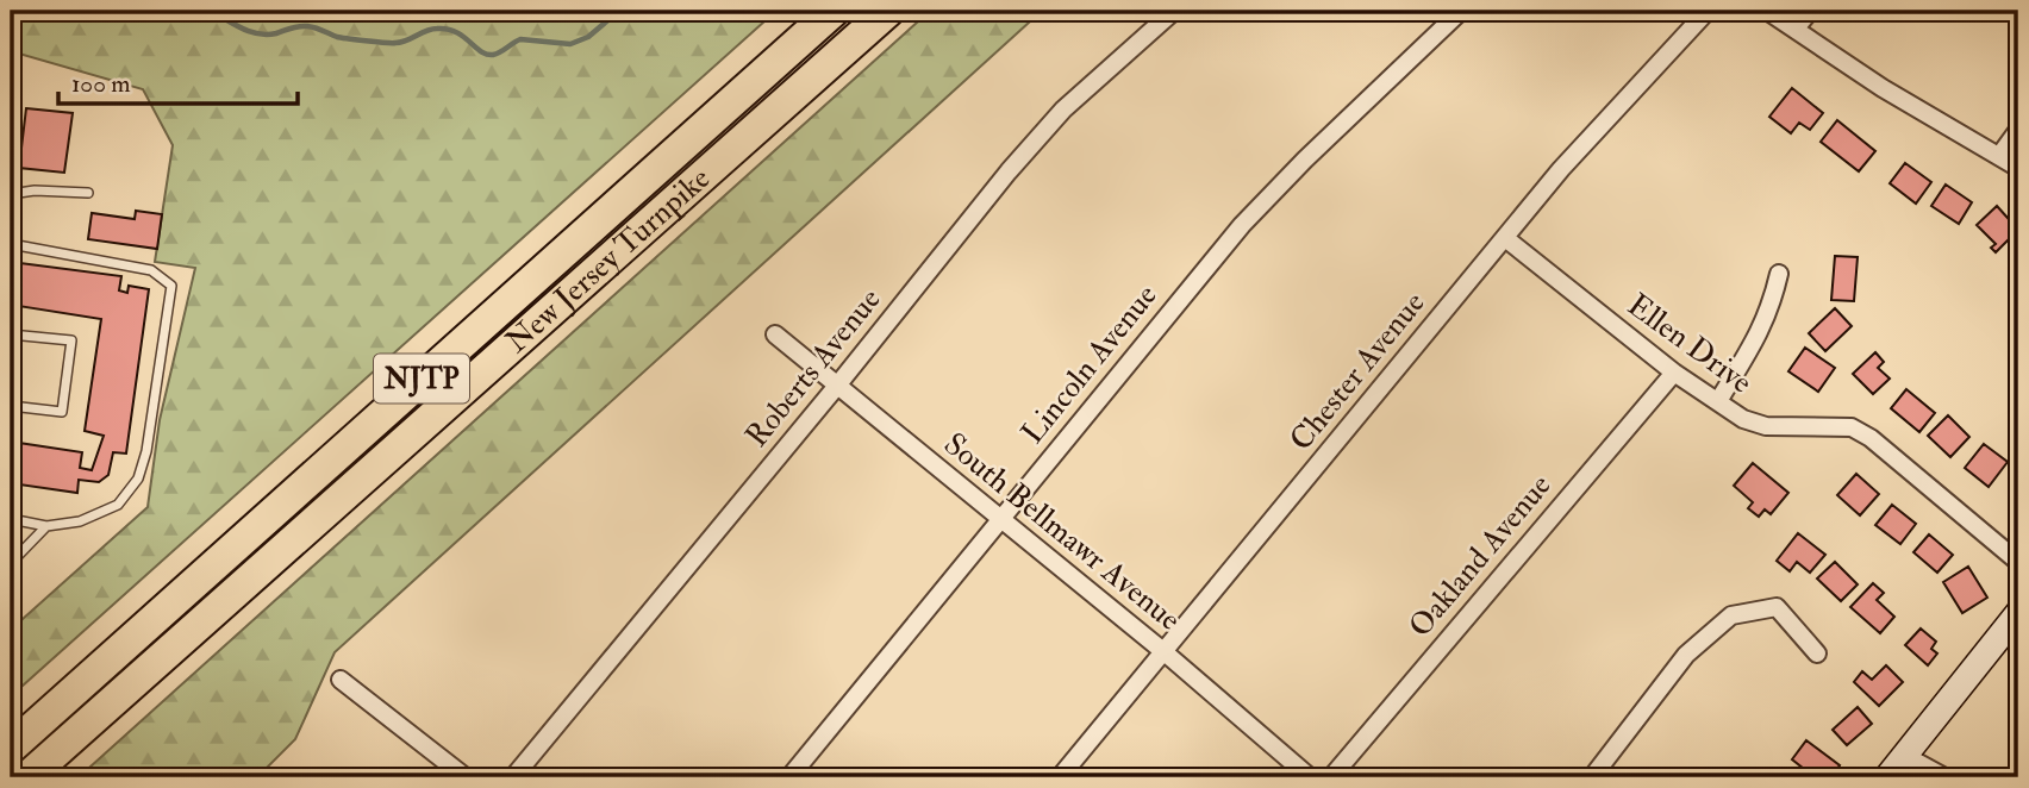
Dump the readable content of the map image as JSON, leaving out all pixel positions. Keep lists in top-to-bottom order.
{
  "streets": {
    "highway": ["New Jersey Turnpike", "NJTP"],
    "street": [
      "Ellen Drive",
      "Lincoln Avenue",
      "Roberts Avenue",
      "Chester Avenue",
      "South Bellmawr Avenue",
      "Oakland Avenue"
    ]
  },
  "crossings": [
    ["Ellen Drive", "Chester Avenue"],
    ["Ellen Drive", "Oakland Avenue"],
    ["Lincoln Avenue", "South Bellmawr Avenue"],
    ["Roberts Avenue", "South Bellmawr Avenue"],
    ["Chester Avenue", "South Bellmawr Avenue"]
  ],
  "scale_bar": "100 m"
}
